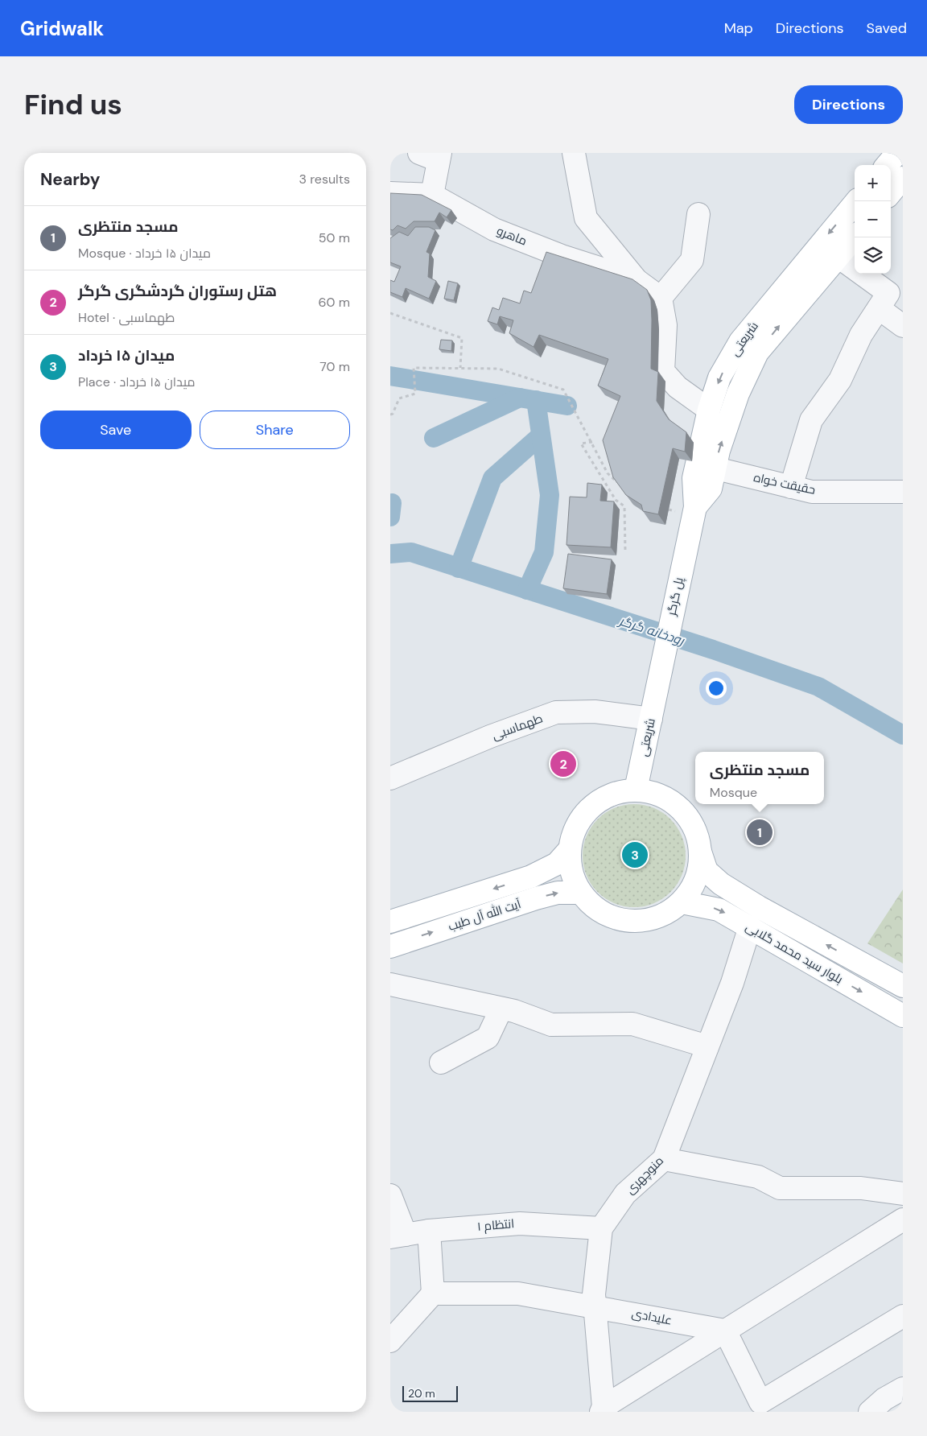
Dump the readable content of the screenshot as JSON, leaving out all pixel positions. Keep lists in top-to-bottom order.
{
  "streets": {
    "main road": [
      "شریعتی",
      "پل گرگر",
      "آیت الله آل طیب",
      "بلوار سید محمد گلابی"
    ],
    "street": [
      "ماهرو",
      "حقیقت خواه",
      "طهماسبی",
      "منوچهری",
      "انتظام ۱",
      "علیدادی"
    ]
  },
  "crossings": [
    ["شریعتی", "حقیقت خواه"],
    ["شریعتی", "پل گرگر"],
    ["شریعتی", "طهماسبی"],
    ["شریعتی", "آیت الله آل طیب"],
    ["شریعتی", "بلوار سید محمد گلابی"],
    ["آیت الله آل طیب", "بلوار سید محمد گلابی"],
    ["بلوار سید محمد گلابی", "منوچهری"],
    ["منوچهری", "انتظام ۱"],
    ["منوچهری", "علیدادی"]
  ],
  "water": ["رودخانه گرگر"],
  "scale_bar": "20 m",
  "page": {
    "header": "Gridwalk",
    "nav": ["Map", "Directions", "Saved"],
    "buttons": [
      "Directions",
      ["Save", "Share"]
    ],
    "title": "Find us",
    "heading": ["Nearby", "3 results"],
    "map_buttons": ["+", "−"],
    "list": [
      {
        "mark": "1",
        "name": "مسجد منتظری",
        "note": "Mosque · میدان ۱۵ خرداد",
        "value": "50 m"
      },
      {
        "mark": "2",
        "name": "هتل رستوران گردشگری گرگر",
        "note": "Hotel · طهماسبی",
        "value": "60 m"
      },
      {
        "mark": "3",
        "name": "میدان ۱۵ خرداد",
        "note": "Place · میدان ۱۵ خرداد",
        "value": "70 m"
      }
    ],
    "pins": ["2", "1", "3"],
    "popup": ["مسجد منتظری", "Mosque"],
    "scale": "20 m"
  }
}
